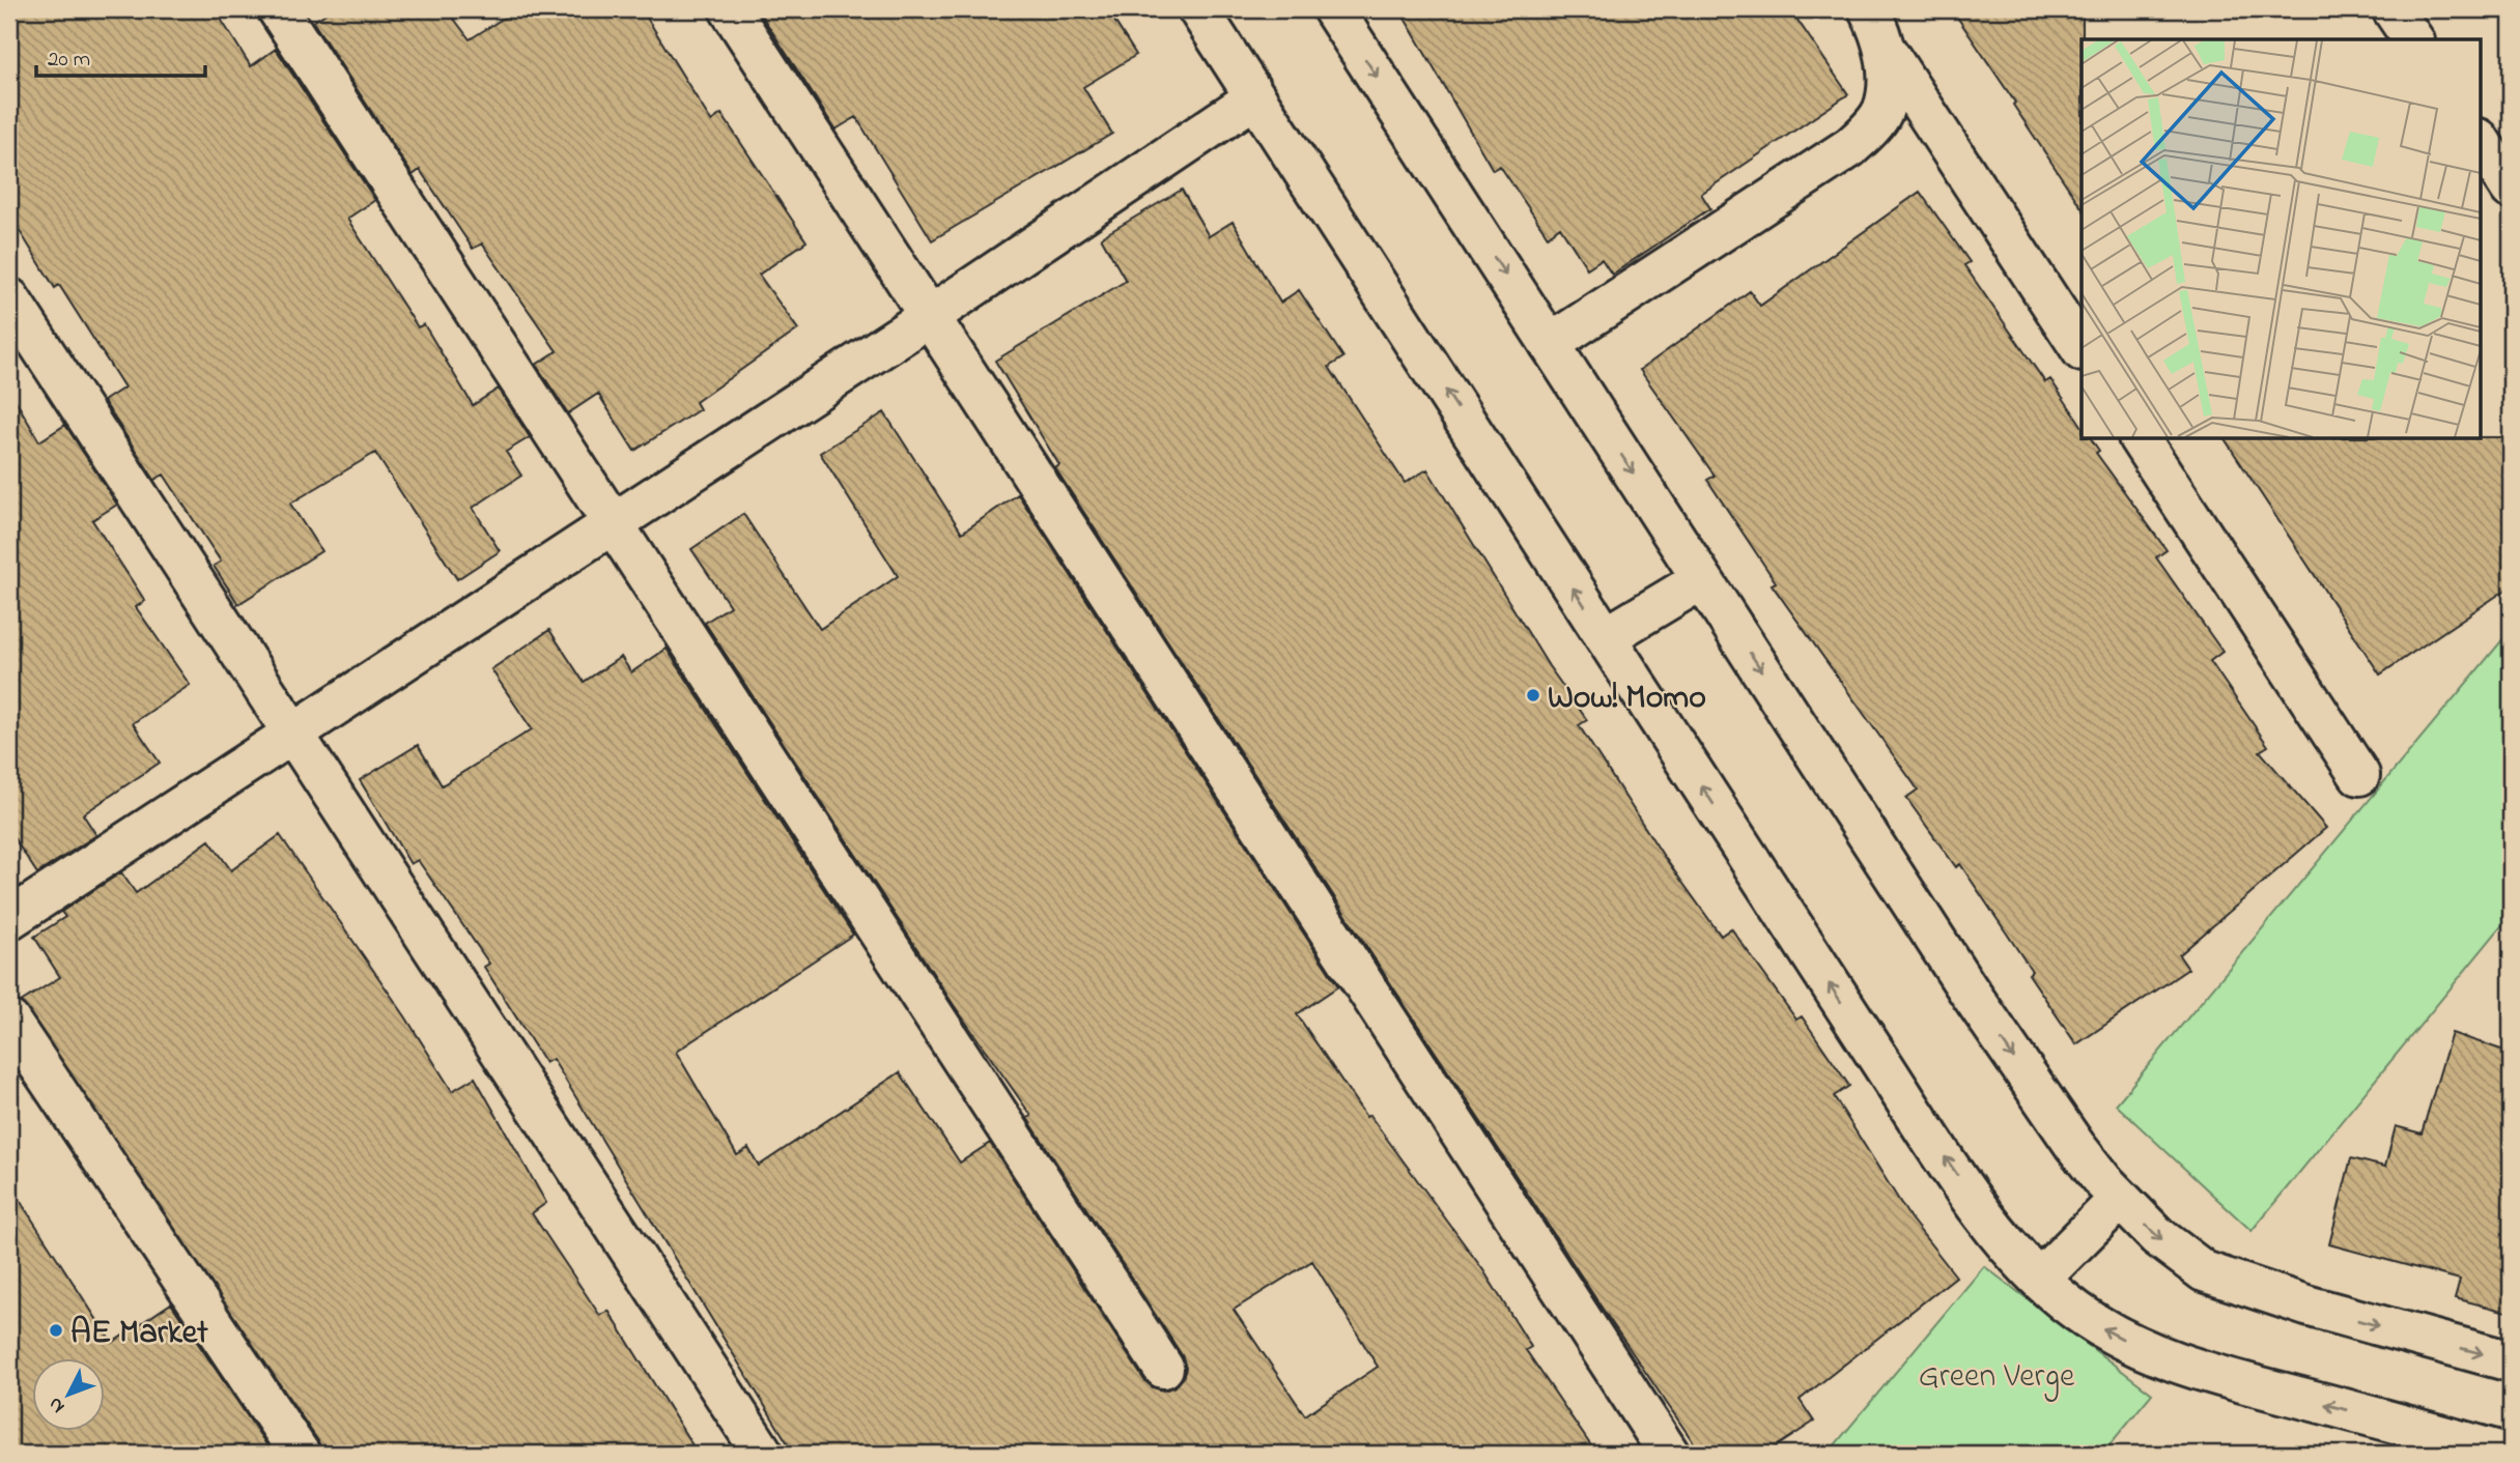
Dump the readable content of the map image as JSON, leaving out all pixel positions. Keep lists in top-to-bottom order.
{
  "parks": ["Green Verge"],
  "places": ["Wow! Momo", "AE Market"],
  "scale_bar": "20 m",
  "north": "bottom left"
}
